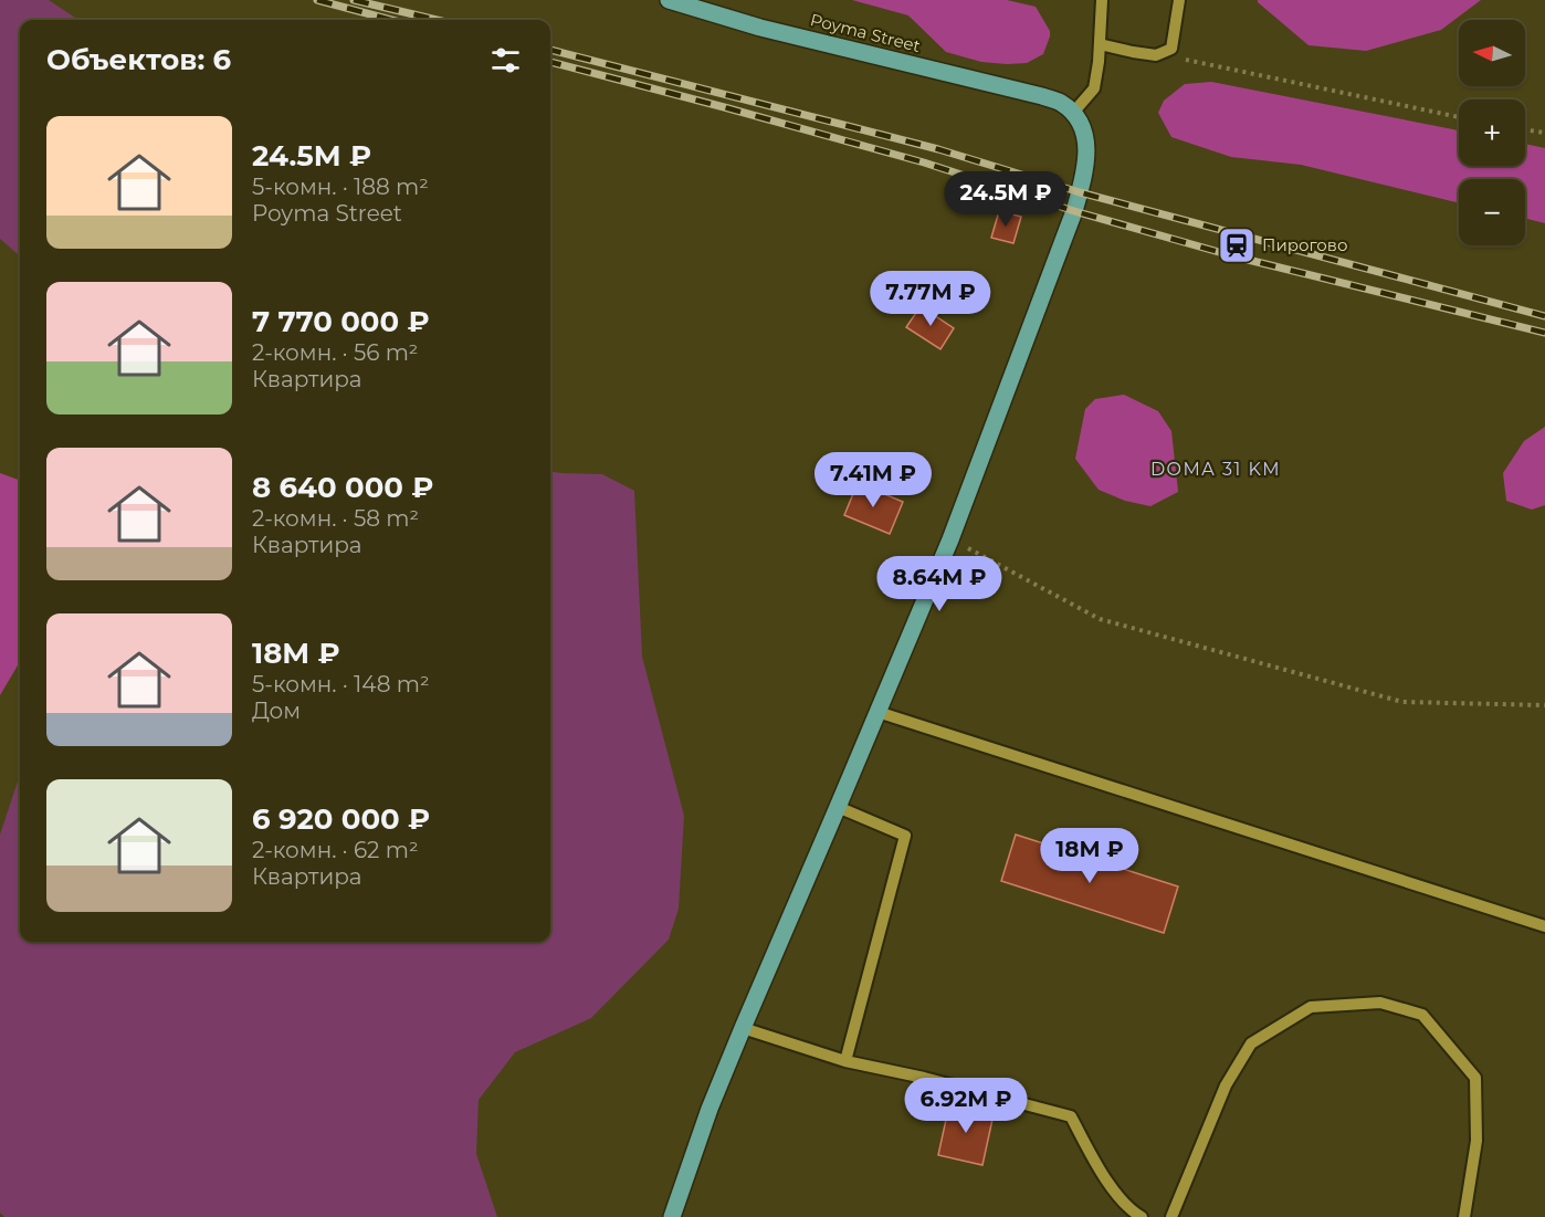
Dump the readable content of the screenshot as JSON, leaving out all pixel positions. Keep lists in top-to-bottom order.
{
  "streets": {
    "main road": ["Poyma Street"]
  },
  "districts": ["DOMA 31 KM"],
  "places": {
    "station": ["Пирогово"]
  },
  "north": "left",
  "page": {
    "map_buttons": ["+", "−"],
    "heading": "Объектов: 6",
    "list": [
      {
        "name": "24.5M ₽",
        "note": "5-комн. · 188 m² · Poyma Street"
      },
      {
        "name": "7 770 000 ₽",
        "note": "2-комн. · 56 m² · Квартира"
      },
      {
        "name": "8 640 000 ₽",
        "note": "2-комн. · 58 m² · Квартира"
      },
      {
        "name": "18M ₽",
        "note": "5-комн. · 148 m² · Дом"
      },
      {
        "name": "6 920 000 ₽",
        "note": "2-комн. · 62 m² · Квартира"
      }
    ],
    "price": [
      "24.5M ₽",
      "7.77M ₽",
      "7.41M ₽",
      "8.64M ₽",
      "18M ₽",
      "6.92M ₽"
    ]
  }
}
